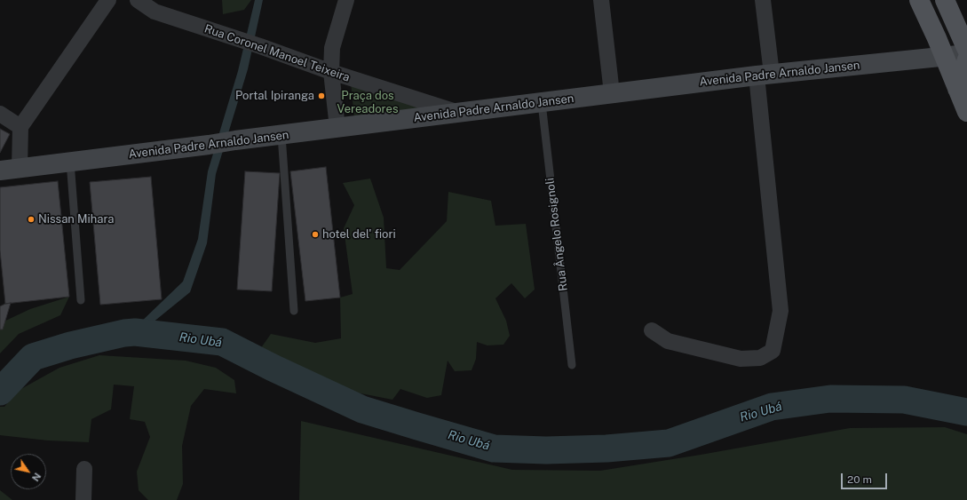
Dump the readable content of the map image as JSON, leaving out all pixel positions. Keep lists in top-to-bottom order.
{
  "streets": {
    "main road": ["Avenida Padre Arnaldo Jansen"],
    "street": ["Rua Coronel Manoel Teixeira"],
    "lane": ["Rua Ângelo Rosignoli"]
  },
  "crossings": [
    ["Rua Coronel Manoel Teixeira", "Avenida Padre Arnaldo Jansen"],
    ["Avenida Padre Arnaldo Jansen", "Rua Ângelo Rosignoli"]
  ],
  "water": ["Rio Ubá"],
  "parks": ["Praça dos Vereadores"],
  "places": ["Portal Ipiranga", "Nissan Mihara", "hotel del' fiori"],
  "scale_bar": "20 m",
  "north": "bottom right"
}
